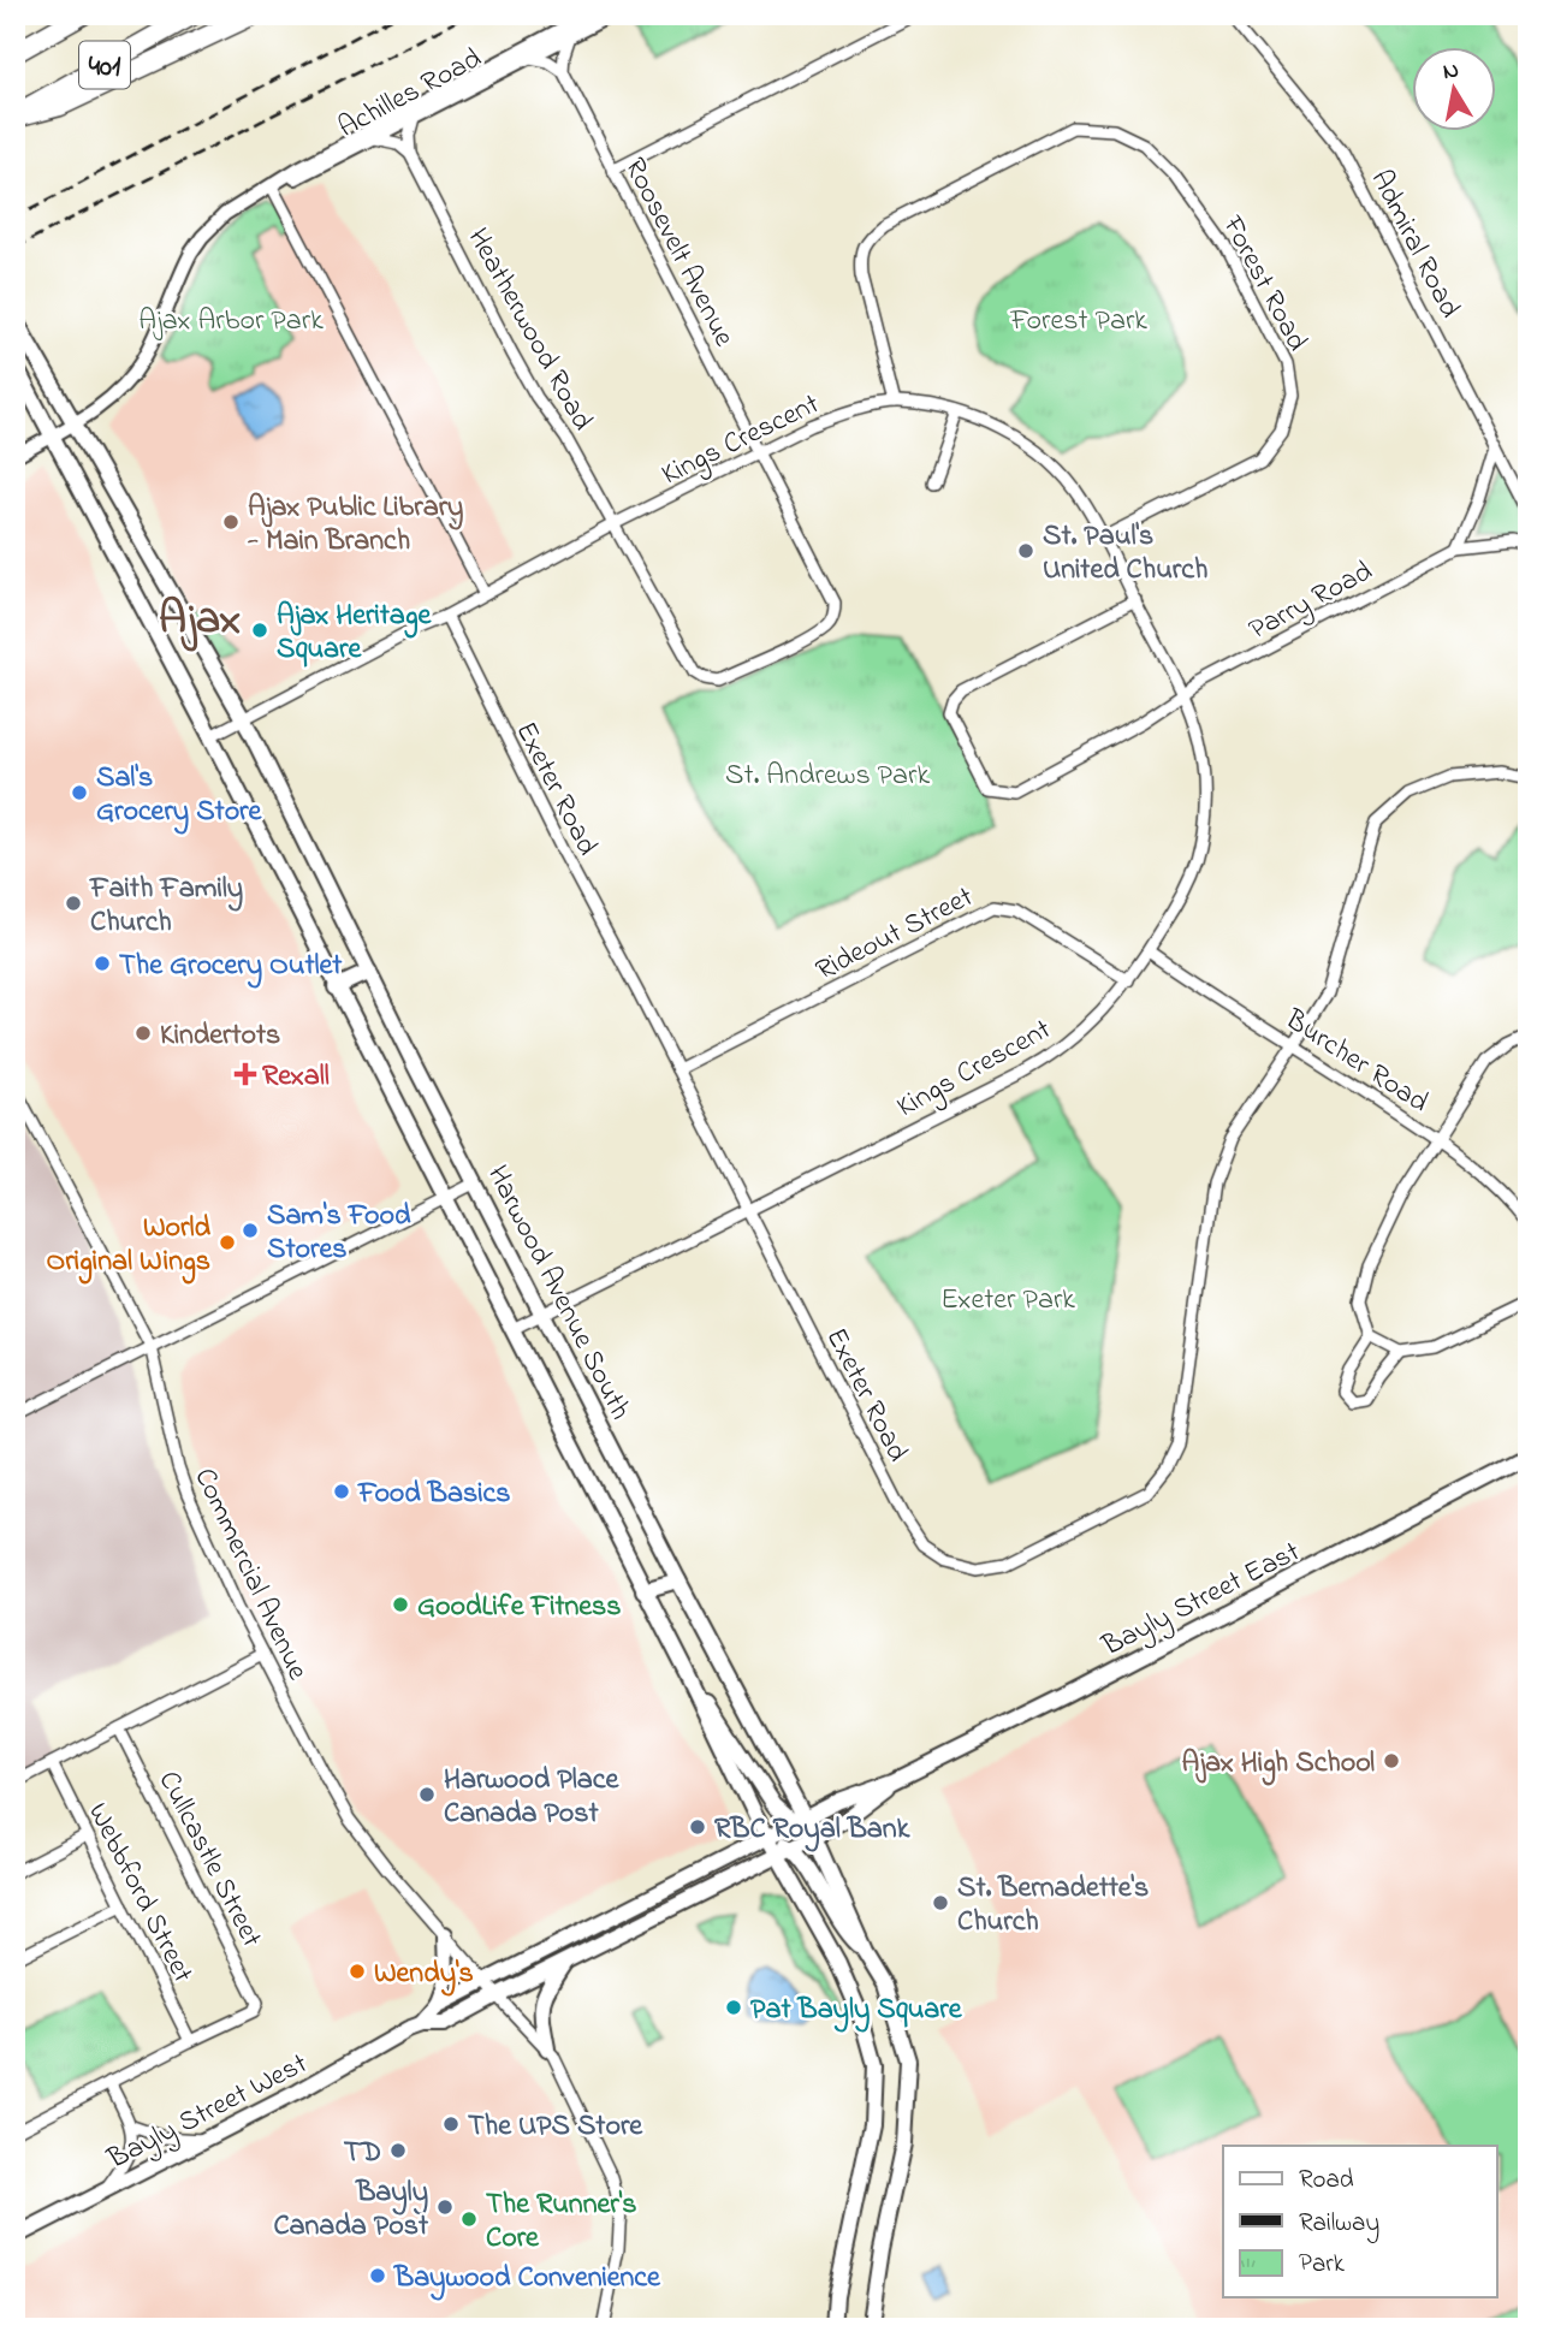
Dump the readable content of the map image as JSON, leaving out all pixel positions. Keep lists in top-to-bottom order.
{
  "streets": {
    "highway": ["401"],
    "main road": ["Harwood Avenue South", "Bayly Street East", "Bayly Street West"],
    "street": [
      "Achilles Road",
      "Admiral Road",
      "Roosevelt Avenue",
      "Forest Road",
      "Heatherwood Road",
      "Kings Crescent",
      "Parry Road",
      "Exeter Road",
      "Rideout Street",
      "Burcher Road",
      "Commercial Avenue",
      "Cullcastle Street",
      "Webbford Street"
    ]
  },
  "crossings": [
    ["Achilles Road", "Harwood Avenue South"],
    ["Roosevelt Avenue", "Heatherwood Road"],
    ["Roosevelt Avenue", "Kings Crescent"],
    ["Forest Road", "Kings Crescent"],
    ["Heatherwood Road", "Kings Crescent"],
    ["Kings Crescent", "Parry Road"],
    ["Kings Crescent", "Exeter Road"],
    ["Kings Crescent", "Rideout Street"],
    ["Kings Crescent", "Burcher Road"],
    ["Kings Crescent", "Harwood Avenue South"],
    ["Exeter Road", "Rideout Street"],
    ["Exeter Road", "Burcher Road"],
    ["Harwood Avenue South", "Bayly Street East"],
    ["Harwood Avenue South", "Bayly Street West"],
    ["Commercial Avenue", "Bayly Street West"],
    ["Bayly Street East", "Bayly Street West"],
    ["Cullcastle Street", "Webbford Street"]
  ],
  "districts": ["Ajax"],
  "parks": [
    "Ajax Arbor Park",
    "Forest Park",
    "St. Andrews Park",
    "Exeter Park"
  ],
  "places": {
    "other": [
      "Ajax Public Library - Main Branch",
      "St. Paul's United Church",
      "Ajax Heritage Square",
      "Sal's Grocery Store",
      "Faith Family Church",
      "The Grocery Outlet",
      "Kindertots",
      "Sam's Food Stores",
      "World Original Wings",
      "Food Basics",
      "GoodLife Fitness",
      "Ajax High School",
      "Harwood Place Canada Post",
      "RBC Royal Bank",
      "St. Bernadette's Church",
      "Wendy's",
      "Pat Bayly Square",
      "The UPS Store",
      "TD",
      "Bayly Canada Post",
      "The Runner's Core",
      "Baywood Convenience"
    ],
    "health": ["Rexall"]
  },
  "legend": ["Road", "Railway", "Park"],
  "north": "top"
}
